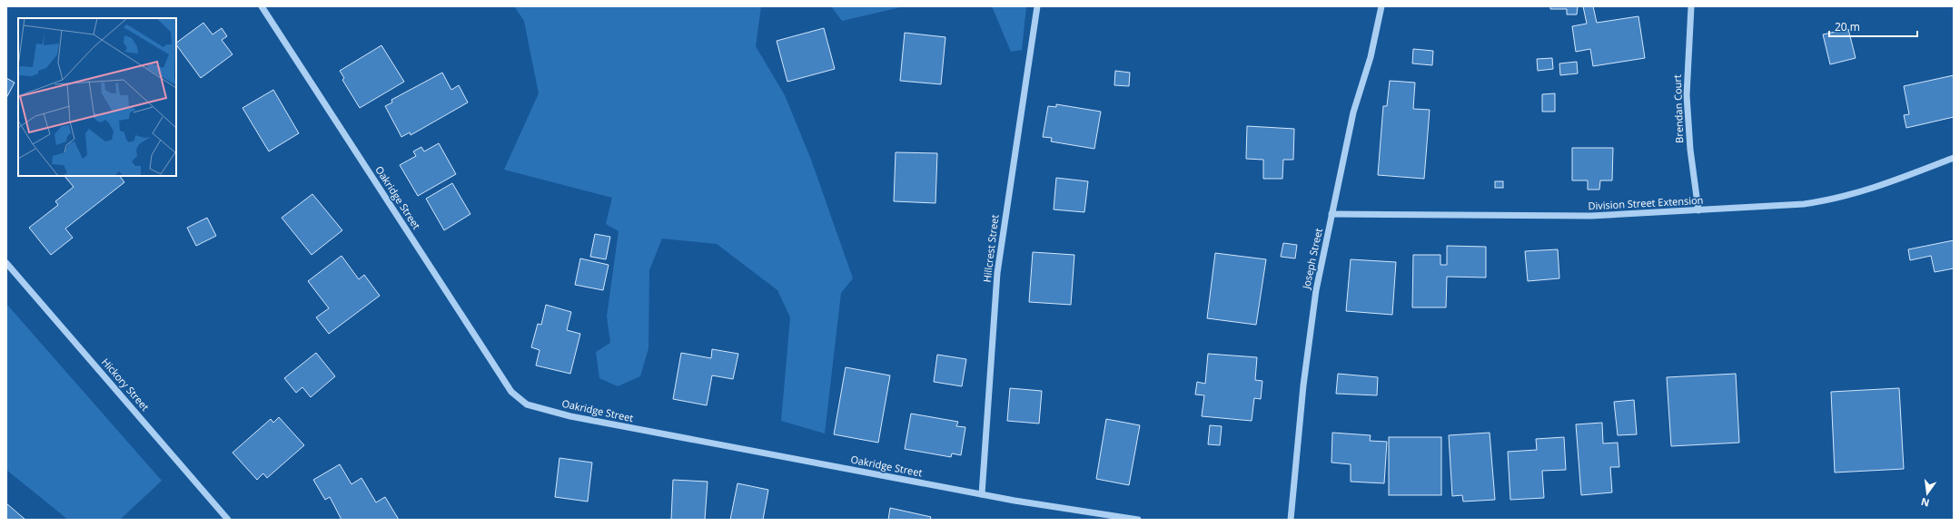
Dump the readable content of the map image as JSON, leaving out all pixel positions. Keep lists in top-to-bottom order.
{
  "streets": {
    "street": [
      "Brendan Court",
      "Oakridge Street",
      "Division Street Extension",
      "Hillcrest Street",
      "Joseph Street",
      "Hickory Street"
    ]
  },
  "crossings": [
    ["Brendan Court", "Division Street Extension"],
    ["Oakridge Street", "Hillcrest Street"],
    ["Division Street Extension", "Joseph Street"]
  ],
  "scale_bar": "20 m",
  "north": "bottom"
}
